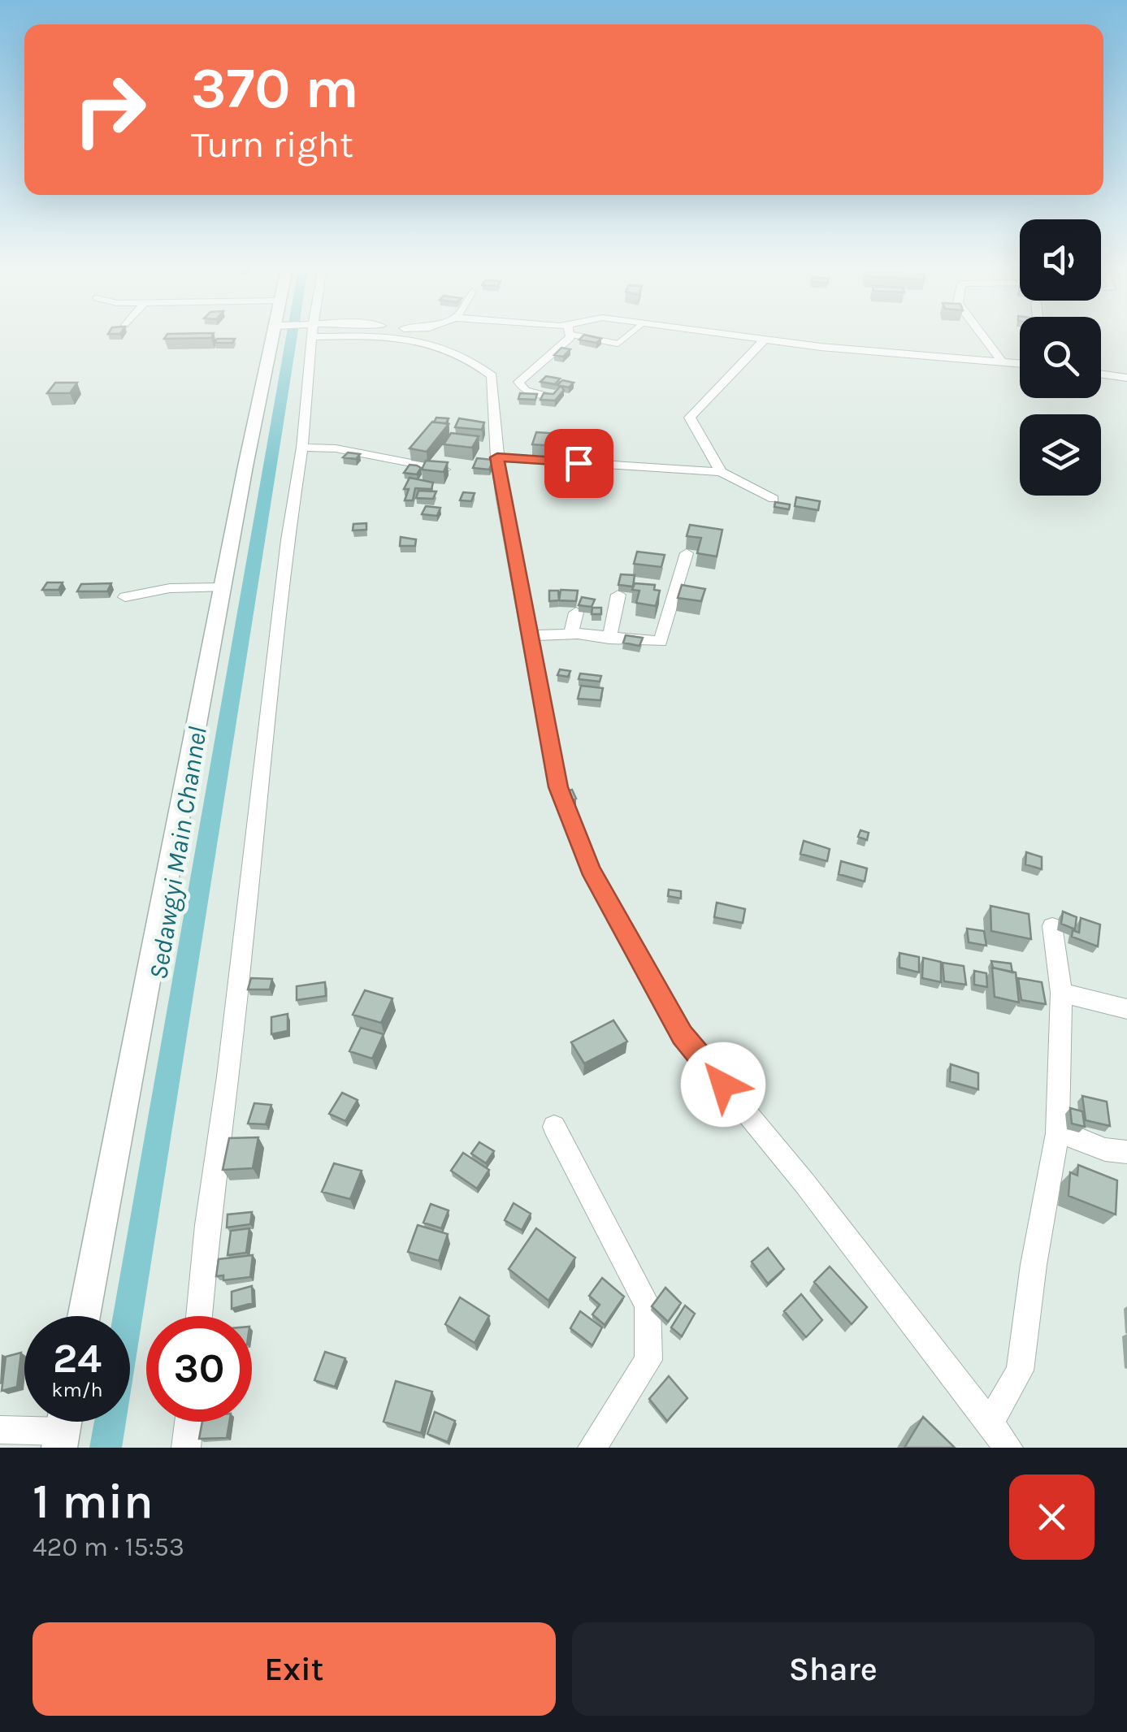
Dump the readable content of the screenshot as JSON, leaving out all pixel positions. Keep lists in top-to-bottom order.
{
  "water": ["Sedawgyi Main Channel"],
  "page": {
    "turn": ["370 m", "Turn right"],
    "speed": "24 km/h",
    "limit": "30",
    "heading": ["1 min", "420 m · 15:53"],
    "buttons": ["Exit", "Share"]
  }
}
